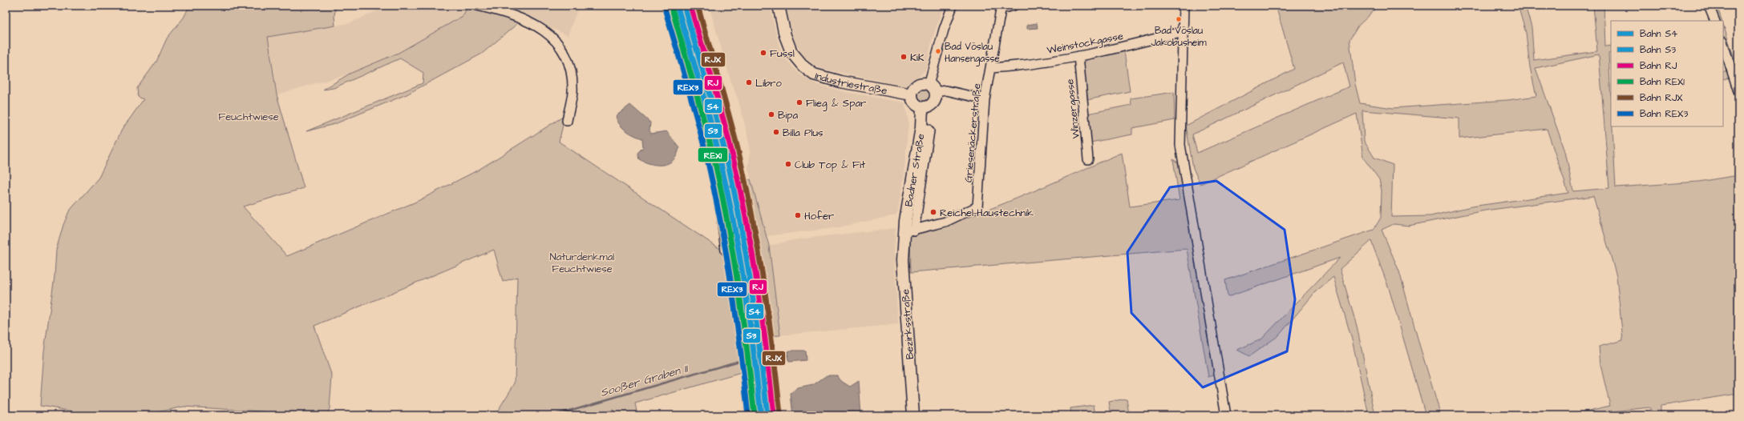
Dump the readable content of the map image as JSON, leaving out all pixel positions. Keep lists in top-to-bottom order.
{
  "streets": {
    "main road": ["Industriestraße", "Badner Straße", "Bezirksstraße"],
    "street": ["Weinstockgasse", "Winzergasse", "Griesenäckerstraße"]
  },
  "crossings": [
    ["Weinstockgasse", "Winzergasse"],
    ["Weinstockgasse", "Griesenäckerstraße"],
    ["Industriestraße", "Badner Straße"],
    ["Griesenäckerstraße", "Badner Straße"],
    ["Griesenäckerstraße", "Bezirksstraße"],
    ["Badner Straße", "Bezirksstraße"]
  ],
  "water": ["Sooßer Graben II"],
  "parks": ["Feuchtwiese", "Naturdenkmal Feuchtwiese"],
  "places": [
    "Bad Vöslau Jakobusheim",
    "Bad Vöslau Hansengasse",
    "Fussl",
    "KiK",
    "Libro",
    "Flieg & Spar",
    "Bipa",
    "Billa Plus",
    "Club Top & Fit",
    "Reichel-Haustechnik",
    "Hofer"
  ],
  "lines": [
    "rail line S4",
    "rail line RJ",
    "rail line RJX",
    "rail line S3",
    "rail line REX1",
    "rail line REX3"
  ],
  "legend": [
    "Bahn S4",
    "Bahn S3",
    "Bahn RJ",
    "Bahn REX1",
    "Bahn RJX",
    "Bahn REX3"
  ]
}
